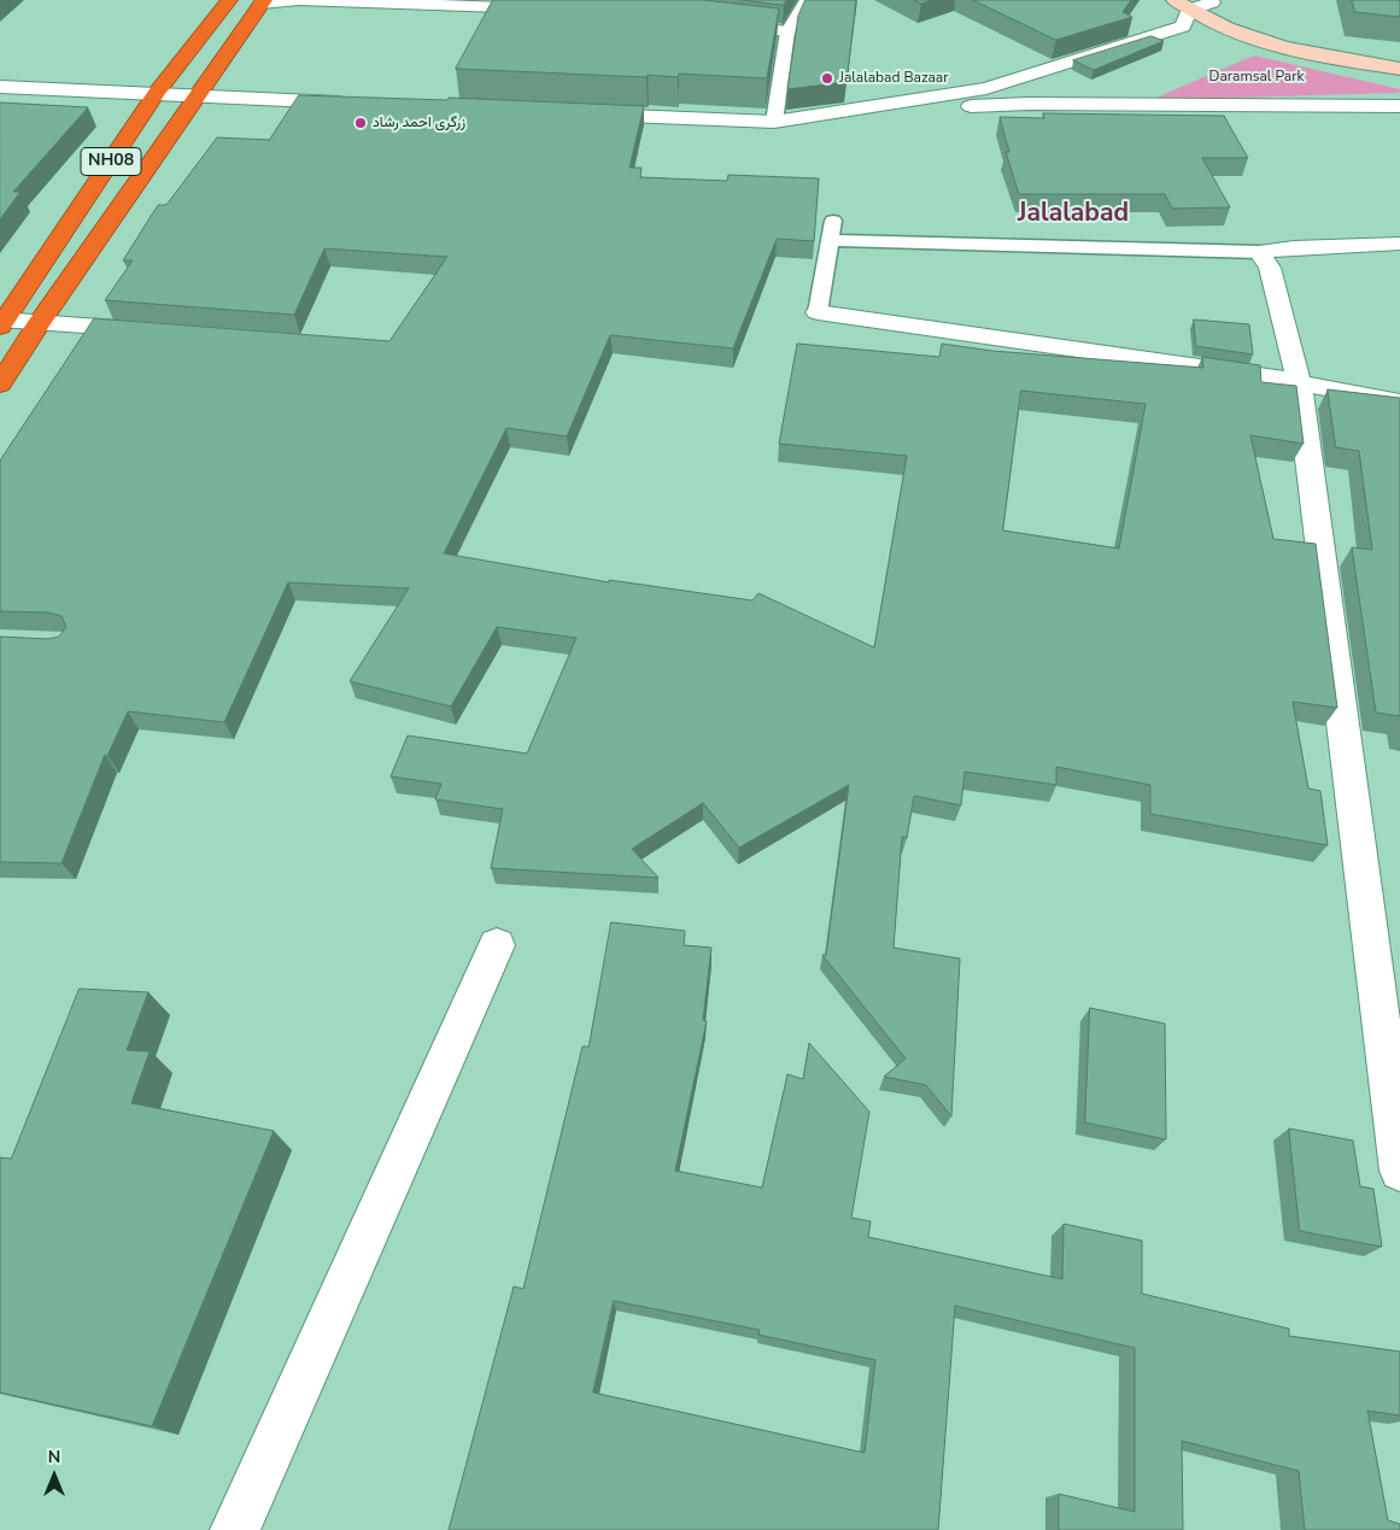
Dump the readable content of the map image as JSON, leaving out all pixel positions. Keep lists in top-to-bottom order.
{
  "streets": {
    "highway": ["NH08"]
  },
  "districts": ["Jalalabad"],
  "parks": ["Daramsal Park"],
  "places": ["Jalalabad Bazaar", "زرگری احمد رشاد"],
  "north": "top"
}
